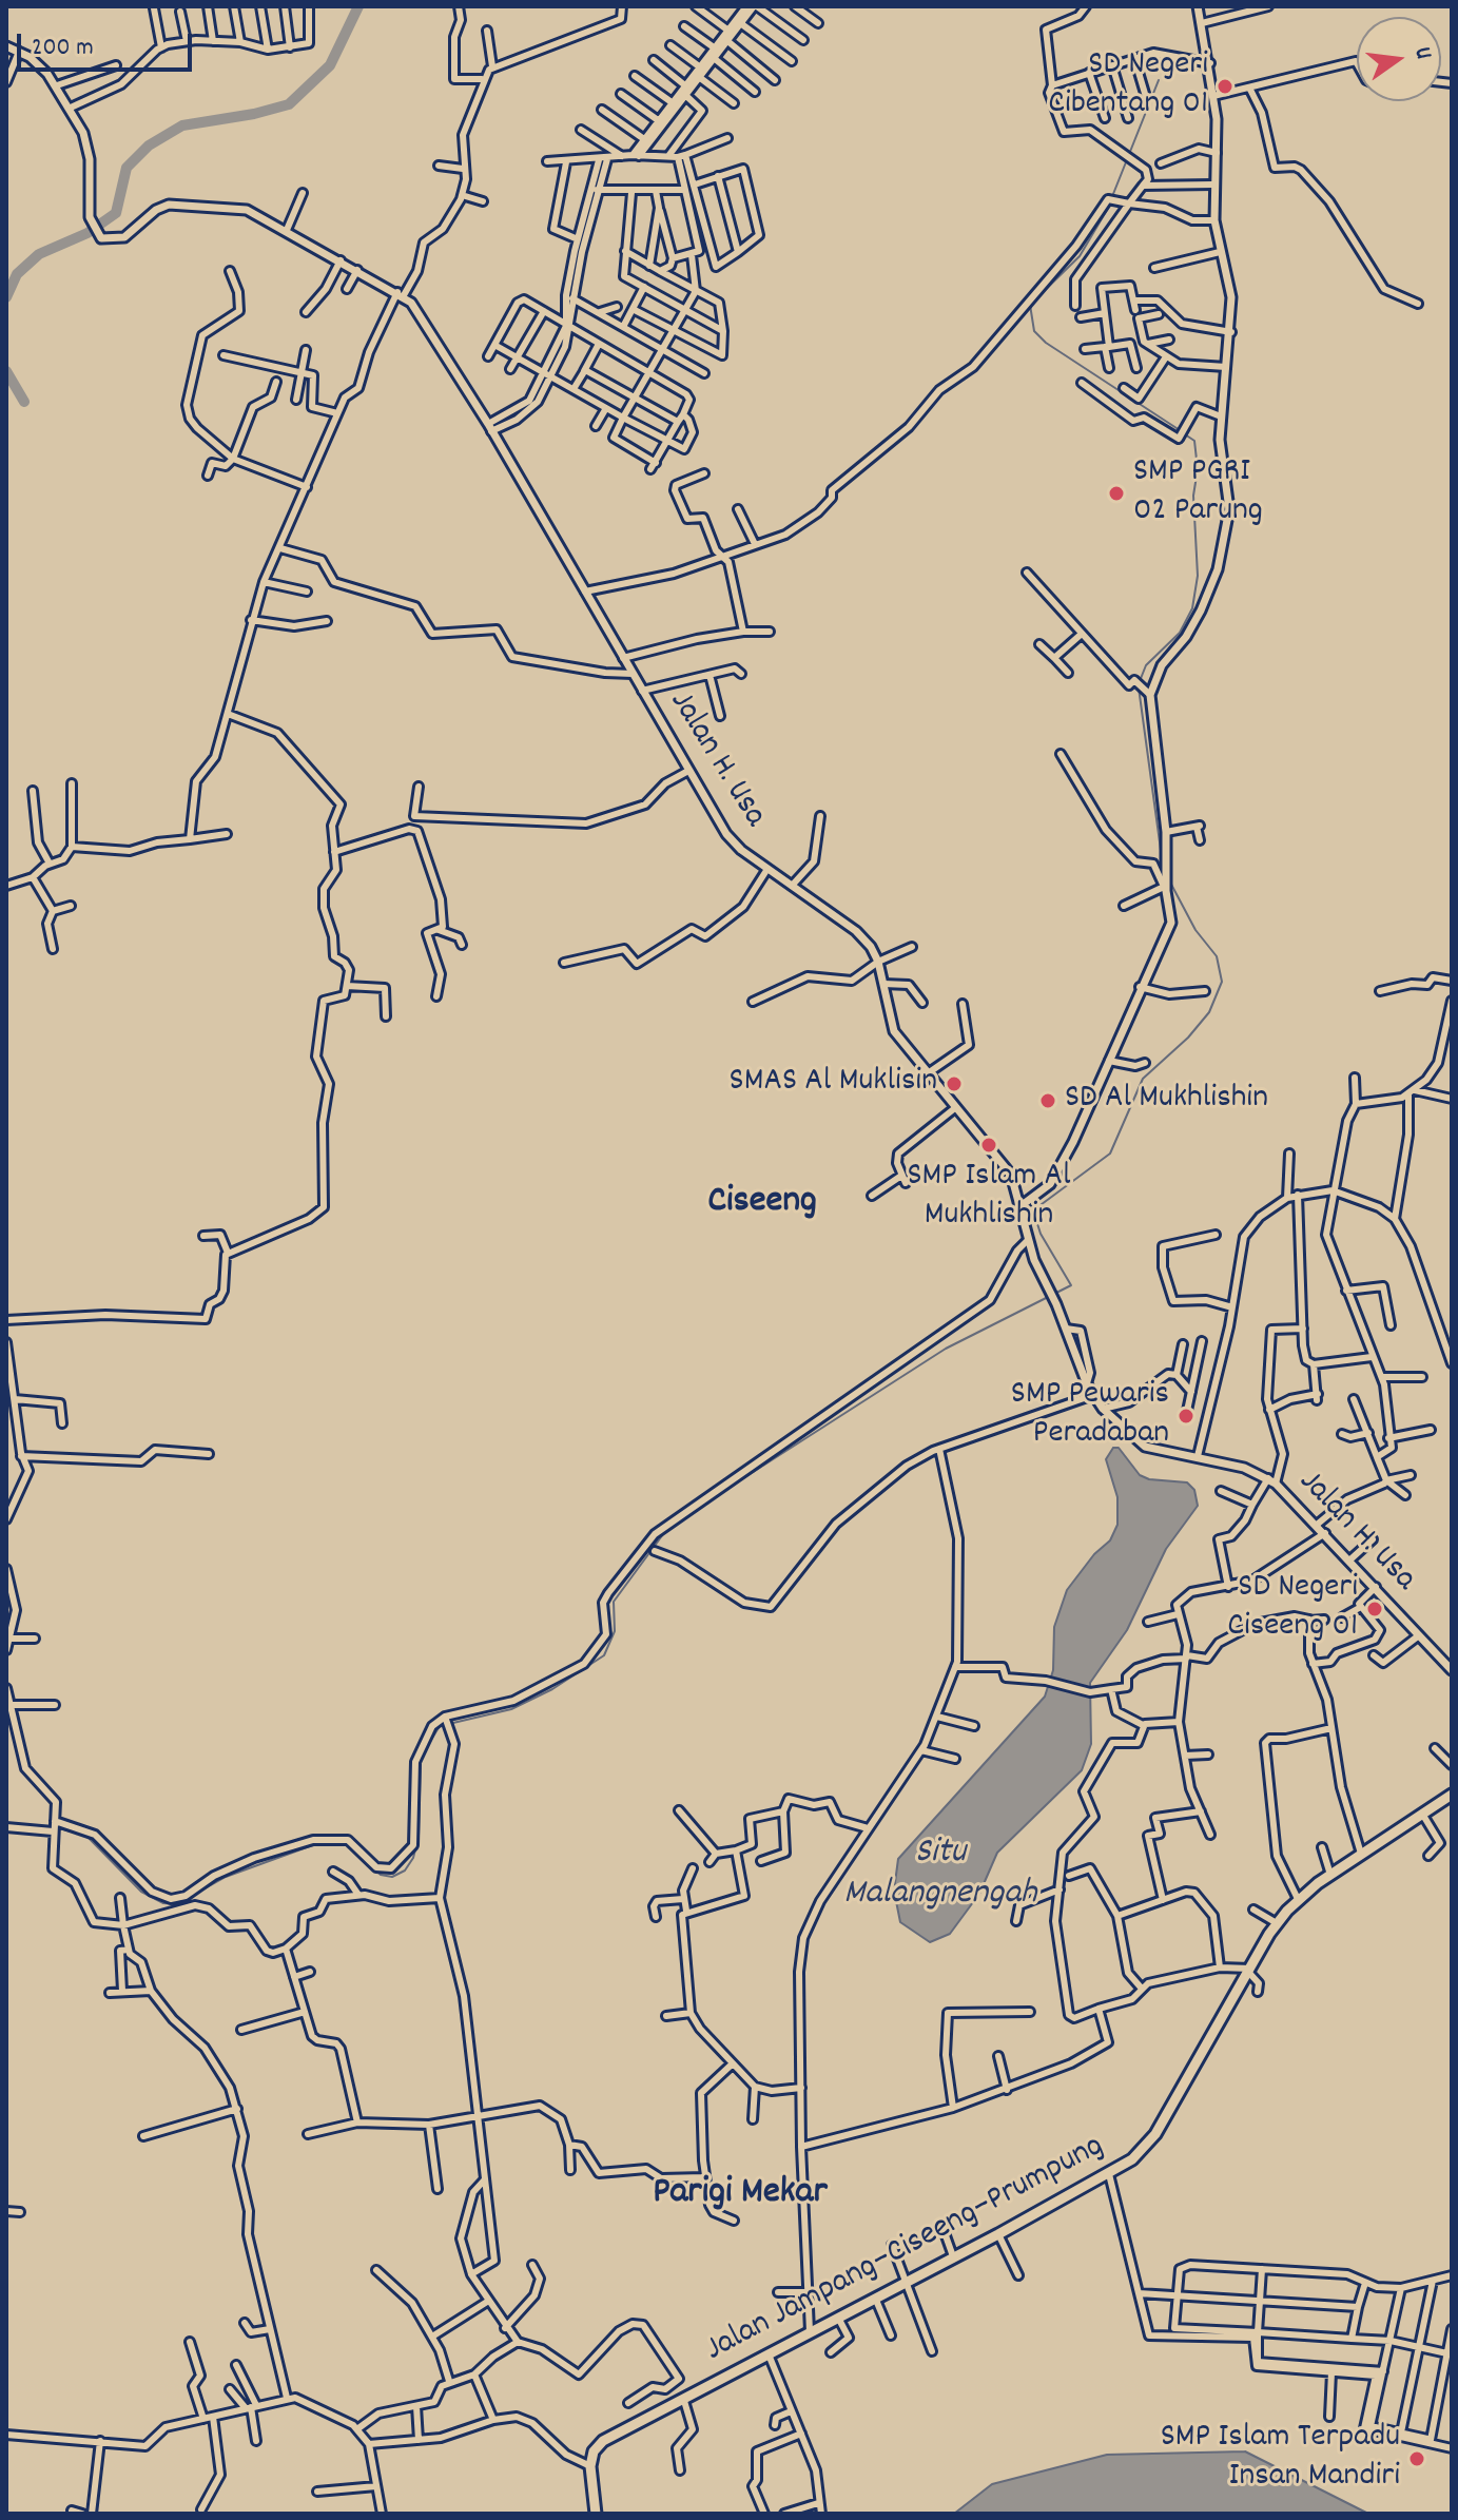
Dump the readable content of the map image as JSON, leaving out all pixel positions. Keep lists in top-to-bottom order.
{
  "streets": {
    "main road": ["Jalan Jampang–Ciseeng–Prumpung"],
    "street": ["Jalan H. Usa"]
  },
  "districts": ["Ciseeng", "Parigi Mekar"],
  "water": ["Situ Malangnengah"],
  "places": [
    "SD Negeri Cibentang 01",
    "SMP PGRI 02 Parung",
    "SMAS Al Muklisin",
    "SD Al Mukhlishin",
    "SMP Islam Al Mukhlishin",
    "SMP Pewaris Peradaban",
    "SD Negeri Ciseeng 01",
    "SMP Islam Terpadu Insan Mandiri"
  ],
  "scale_bar": "200 m",
  "north": "right"
}
